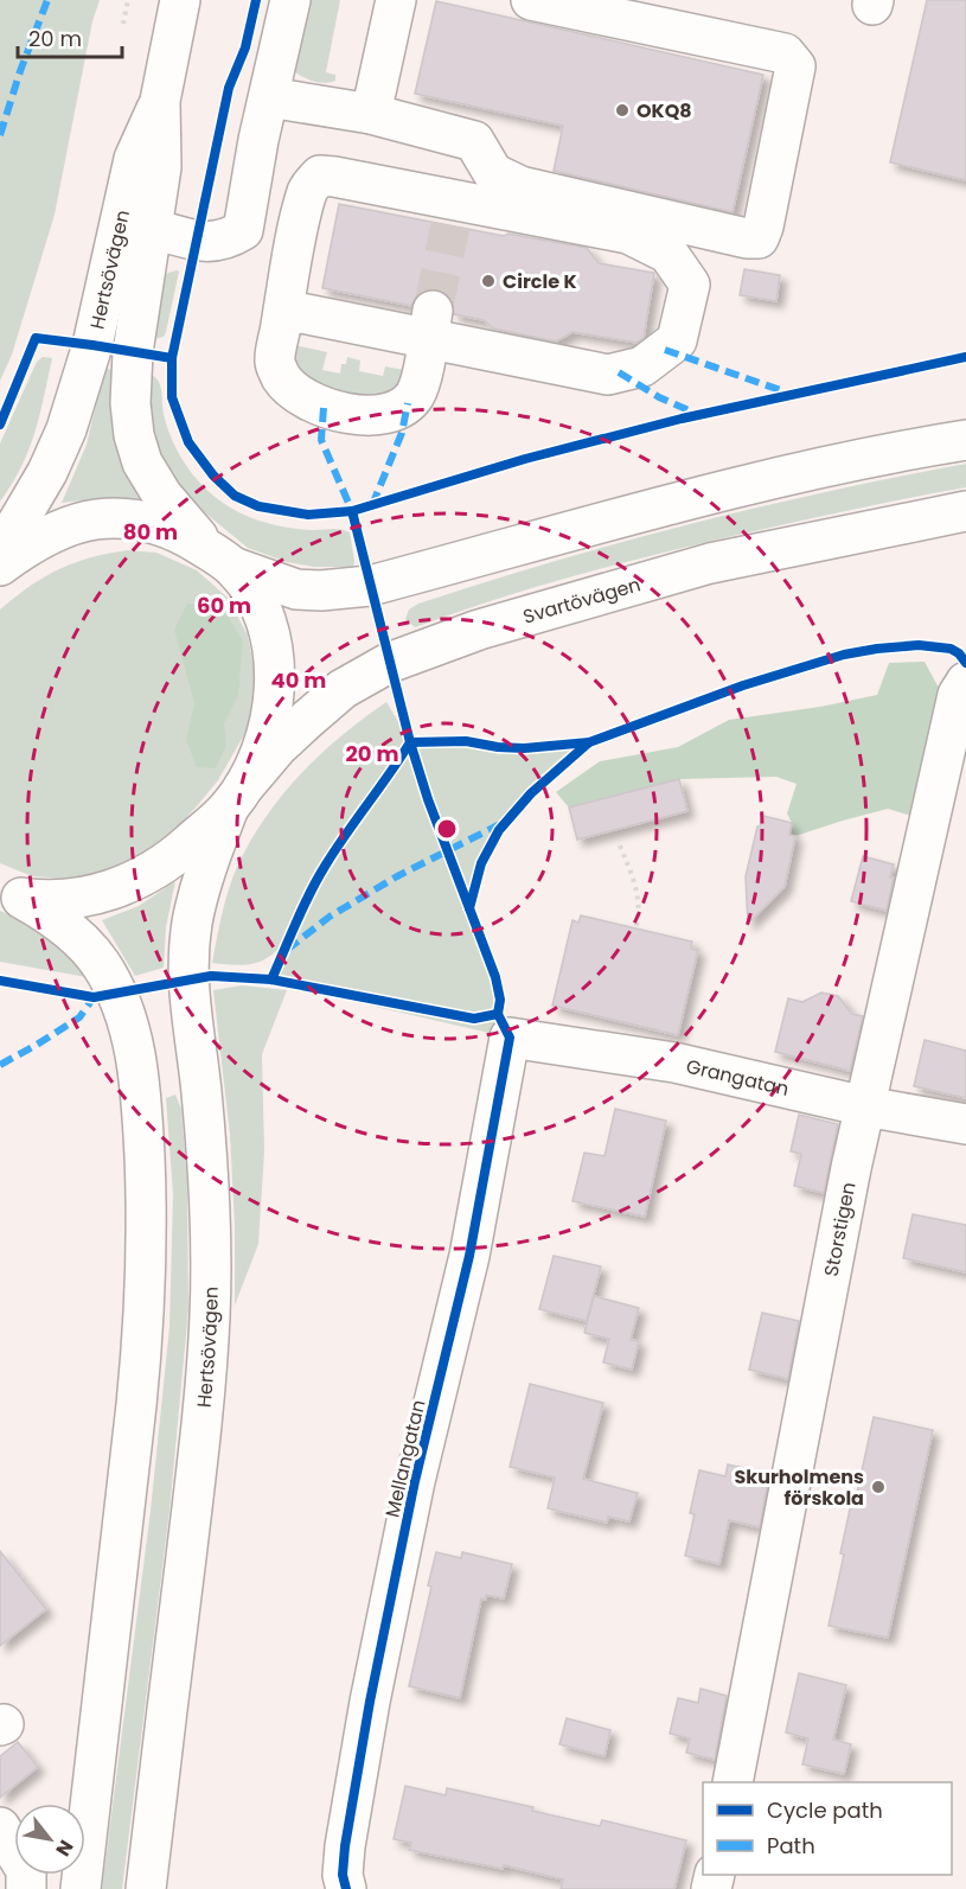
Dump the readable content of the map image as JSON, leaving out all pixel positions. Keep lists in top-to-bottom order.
{
  "streets": {
    "main road": [
      "Hertsövägen",
      "Svartövägen",
      "Grangatan",
      "Storstigen",
      "Mellangatan"
    ]
  },
  "crossings": [
    ["Hertsövägen", "Svartövägen"],
    ["Grangatan", "Storstigen"],
    ["Grangatan", "Mellangatan"]
  ],
  "places": ["OKQ8", "Circle K", "Skurholmens förskola"],
  "legend": ["Cycle path", "Path"],
  "scale_bar": "20 m",
  "north": "bottom right",
  "rings": [
    "80 m",
    "60 m",
    "40 m",
    "20 m"
  ]
}
